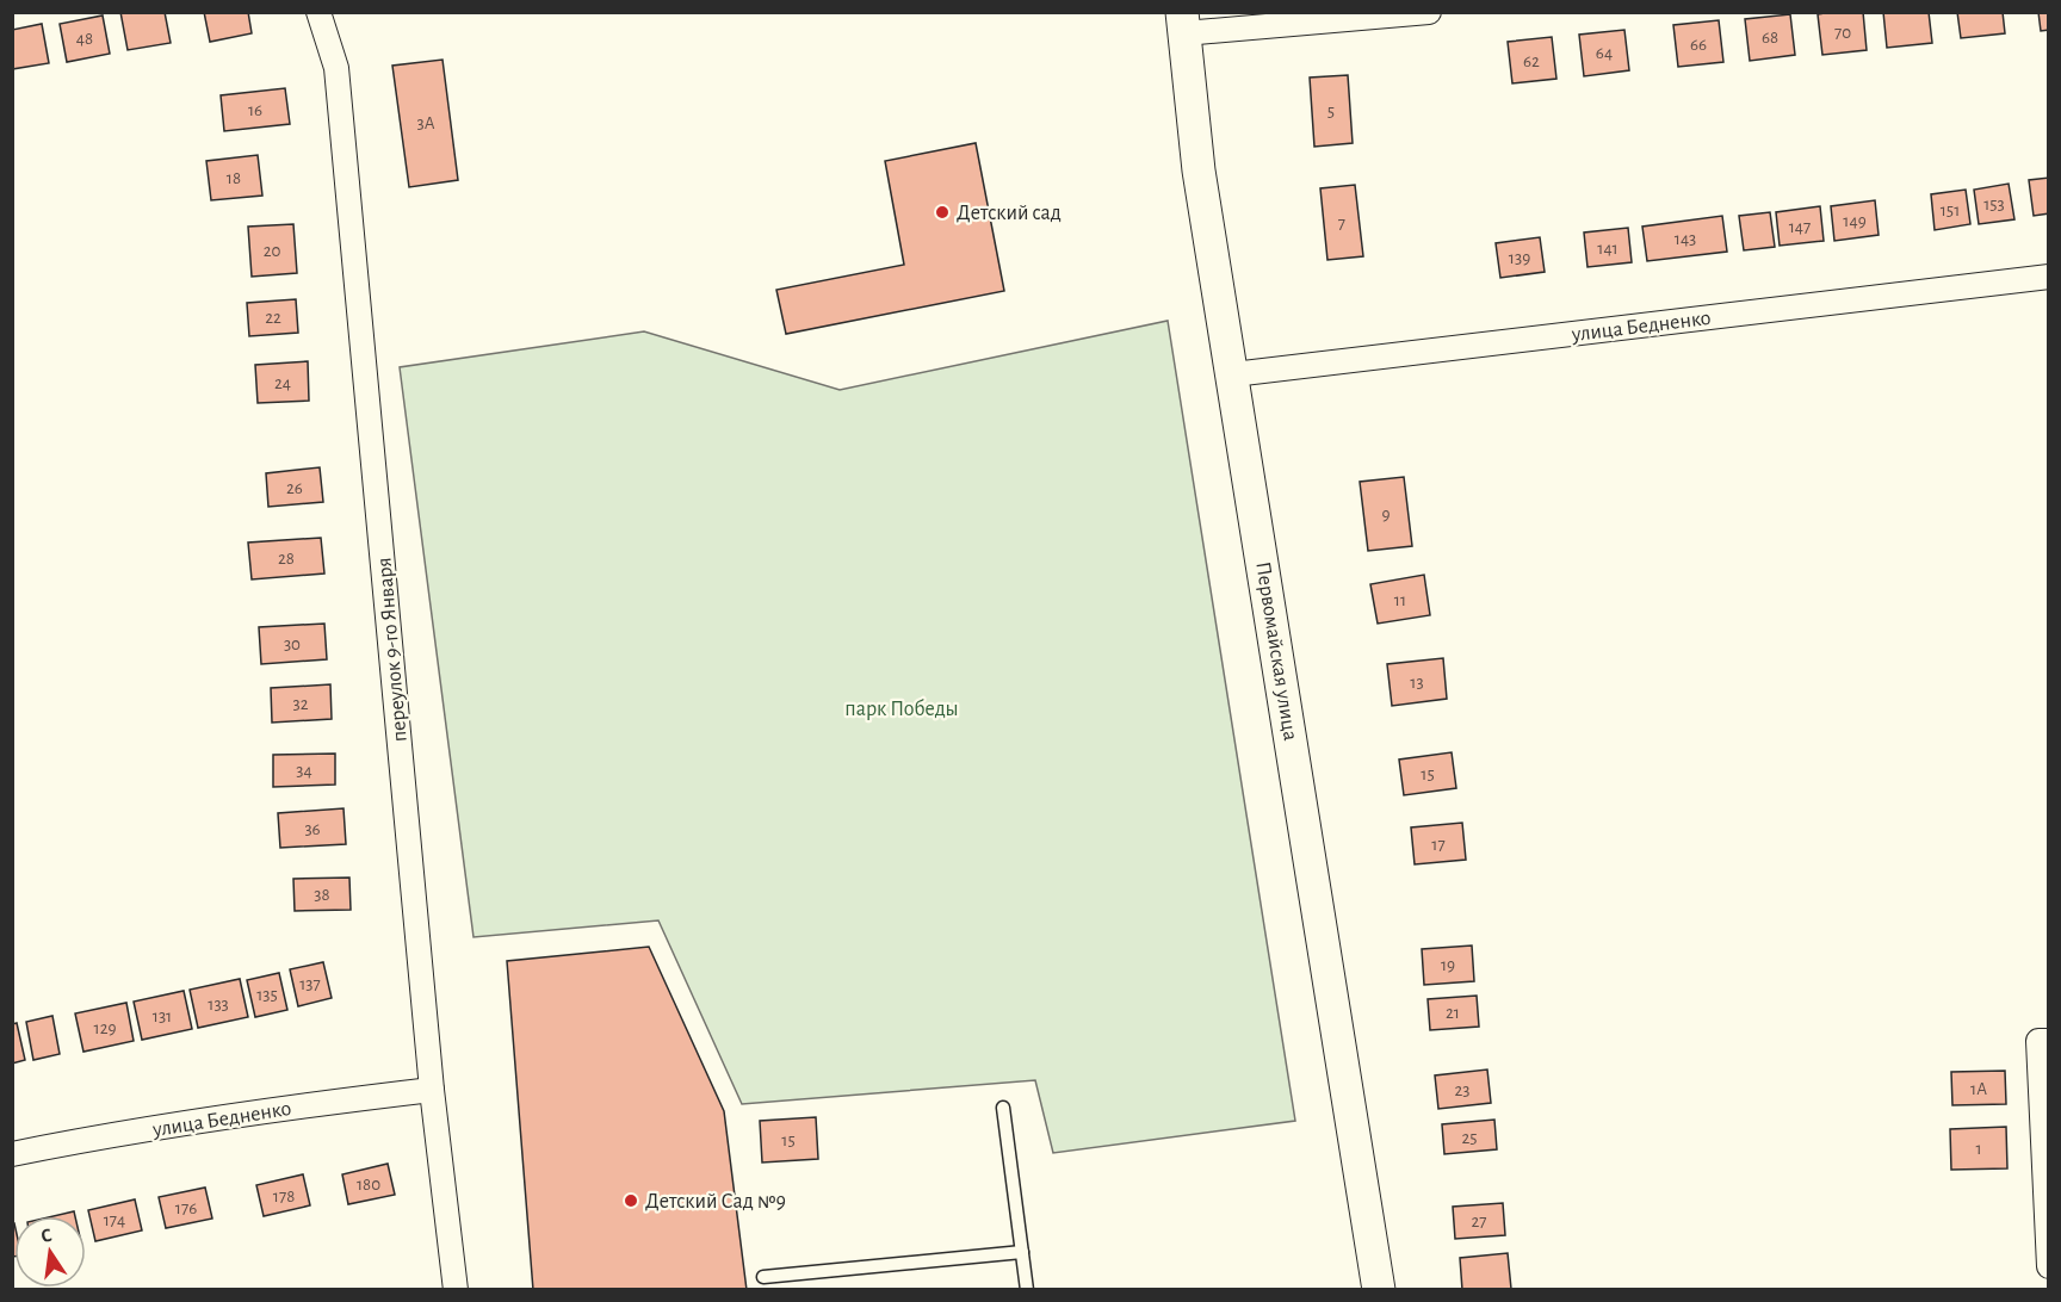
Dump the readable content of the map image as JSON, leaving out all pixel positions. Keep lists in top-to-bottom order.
{
  "streets": {
    "main road": ["Первомайская улица"],
    "street": ["улица Бедненко", "переулок 9-го Января"]
  },
  "crossings": [
    ["улица Бедненко", "переулок 9-го Января"],
    ["улица Бедненко", "Первомайская улица"]
  ],
  "parks": ["парк Победы"],
  "places": ["Детский сад", "Детский Сад №9"],
  "house_numbers": [
    "70",
    "68",
    "48",
    "66",
    "64",
    "62",
    "16",
    "5",
    "3А",
    "18",
    "153",
    "151",
    "149",
    "7",
    "147",
    "143",
    "141",
    "20",
    "139",
    "22",
    "24",
    "26",
    "9",
    "28",
    "11",
    "30",
    "13",
    "32",
    "34",
    "15",
    "36",
    "17",
    "38",
    "19",
    "137",
    "135",
    "133",
    "21",
    "131",
    "129",
    "1А",
    "23",
    "25",
    "15",
    "1",
    "180",
    "178",
    "176",
    "174",
    "27"
  ],
  "north": "top"
}
